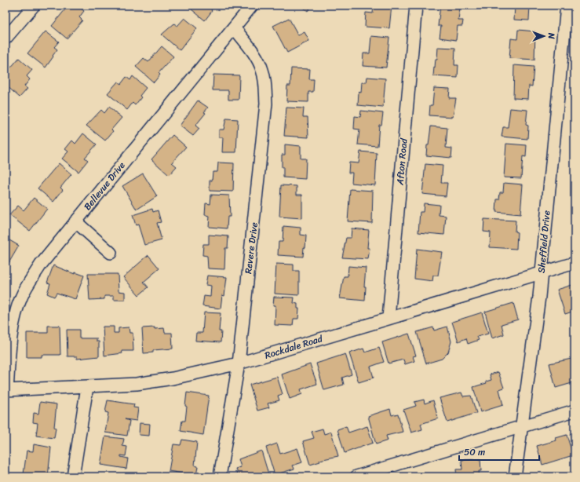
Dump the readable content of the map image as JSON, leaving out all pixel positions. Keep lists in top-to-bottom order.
{
  "streets": {
    "street": [
      "Afton Road",
      "Bellevue Drive",
      "Sheffield Drive",
      "Revere Drive",
      "Rockdale Road"
    ]
  },
  "crossings": [
    ["Afton Road", "Rockdale Road"],
    ["Bellevue Drive", "Revere Drive"],
    ["Bellevue Drive", "Rockdale Road"],
    ["Sheffield Drive", "Rockdale Road"],
    ["Revere Drive", "Rockdale Road"]
  ],
  "scale_bar": "50 m",
  "north": "right"
}
